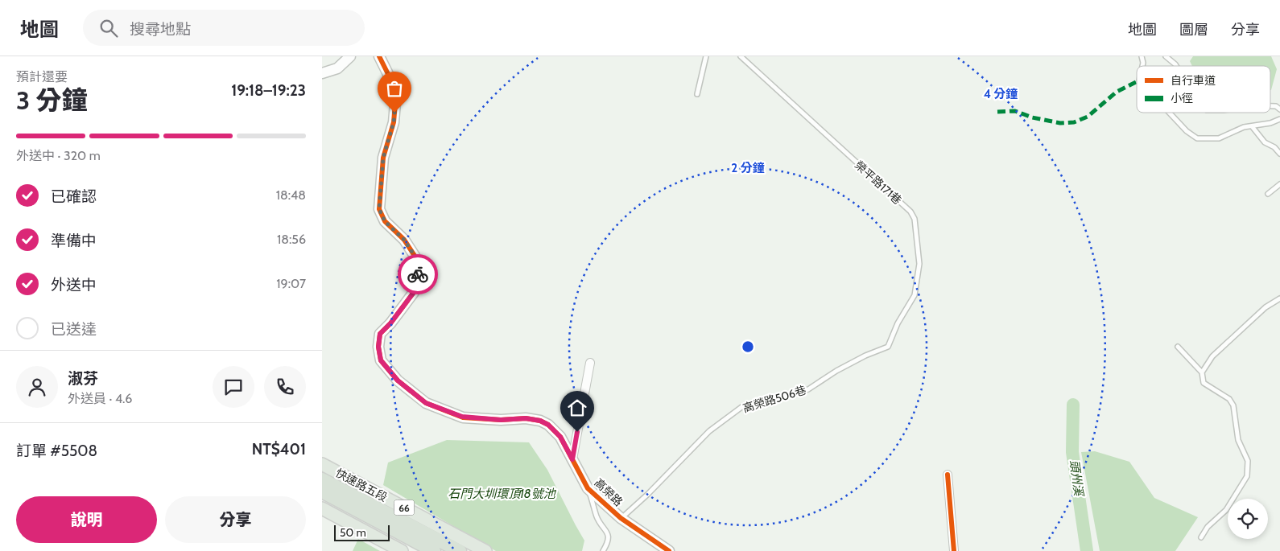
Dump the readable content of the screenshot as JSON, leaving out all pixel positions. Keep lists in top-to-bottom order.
{
  "streets": {
    "highway": ["66"],
    "main road": ["快速路五段"],
    "street": ["高榮路"],
    "lane": ["榮平路171巷", "高榮路506巷"]
  },
  "crossings": [
    ["榮平路171巷", "高榮路506巷"],
    ["高榮路506巷", "高榮路"]
  ],
  "water": ["頭州溪", "石門大圳環頂18號池"],
  "legend": ["自行車道", "小徑"],
  "scale_bar": "50 m",
  "page": {
    "header": "地圖",
    "search": "搜尋地點",
    "nav": ["地圖", "圖層", "分享"],
    "heading": ["3 分鐘", "預計還要", "19:18–19:23"],
    "panel": [
      "淑芬",
      "外送員 · 4.6",
      "訂單 #5508",
      "NT$401"
    ],
    "bar": "外送中 · 320 m",
    "list": [
      ["已確認", "18:48"],
      ["準備中", "18:56"],
      ["外送中", "19:07"],
      "已送達"
    ],
    "buttons": ["說明", "分享"],
    "scale": "50 m"
  },
  "rings": ["4 分鐘", "2 分鐘"]
}
